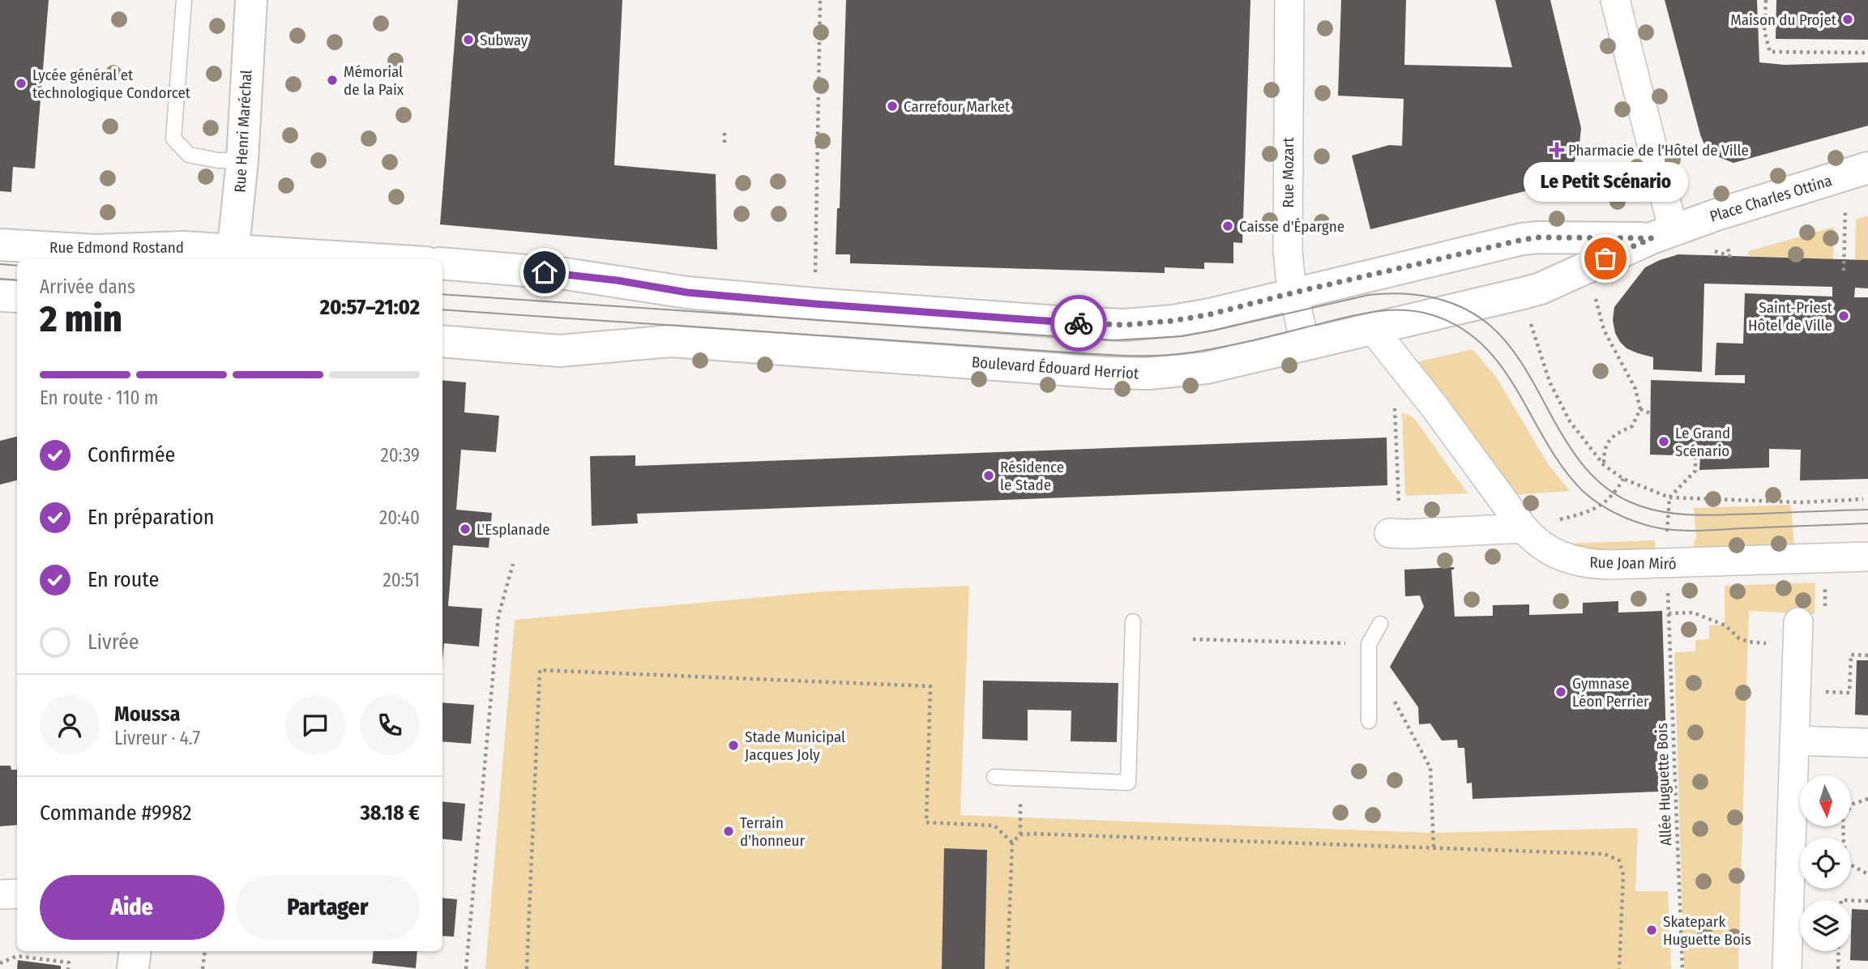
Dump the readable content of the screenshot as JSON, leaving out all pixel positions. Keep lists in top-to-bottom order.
{
  "streets": {
    "main road": [
      "Rue Henri Maréchal",
      "Place Charles Ottina",
      "Rue Edmond Rostand",
      "Boulevard Édouard Herriot"
    ],
    "street": ["Rue Mozart", "Rue Joan Miró"],
    "path": ["Allée Huguette Bois"]
  },
  "crossings": [
    ["Rue Henri Maréchal", "Rue Edmond Rostand"],
    ["Rue Mozart", "Boulevard Édouard Herriot"],
    ["Place Charles Ottina", "Boulevard Édouard Herriot"],
    ["Boulevard Édouard Herriot", "Rue Joan Miró"],
    ["Rue Joan Miró", "Allée Huguette Bois"]
  ],
  "places": {
    "other": [
      "Maison du Projet",
      "Subway",
      "Mémorial de la Paix",
      "Lycée général et technologique Condorcet",
      "Carrefour Market",
      "Caisse d'Épargne",
      "Le Petit Scénario",
      "Saint-Priest Hôtel de Ville",
      "Le Grand Scénario",
      "Résidence le Stade",
      "L'Esplanade",
      "Gymnase Léon Perrier",
      "Stade Municipal Jacques Joly",
      "Terrain d'honneur",
      "Skatepark Huguette Bois"
    ],
    "health": ["Pharmacie de l'Hôtel de Ville"]
  },
  "north": "bottom",
  "page": {
    "bubble": "Le Petit Scénario",
    "heading": ["2 min", "Arrivée dans", "20:57–21:02"],
    "panel": [
      "Moussa",
      "Livreur · 4.7",
      "Commande #9982",
      "38.18 €"
    ],
    "bar": "En route · 110 m",
    "list": [
      ["Confirmée", "20:39"],
      ["En préparation", "20:40"],
      ["En route", "20:51"],
      "Livrée"
    ],
    "buttons": ["Aide", "Partager"]
  }
}
